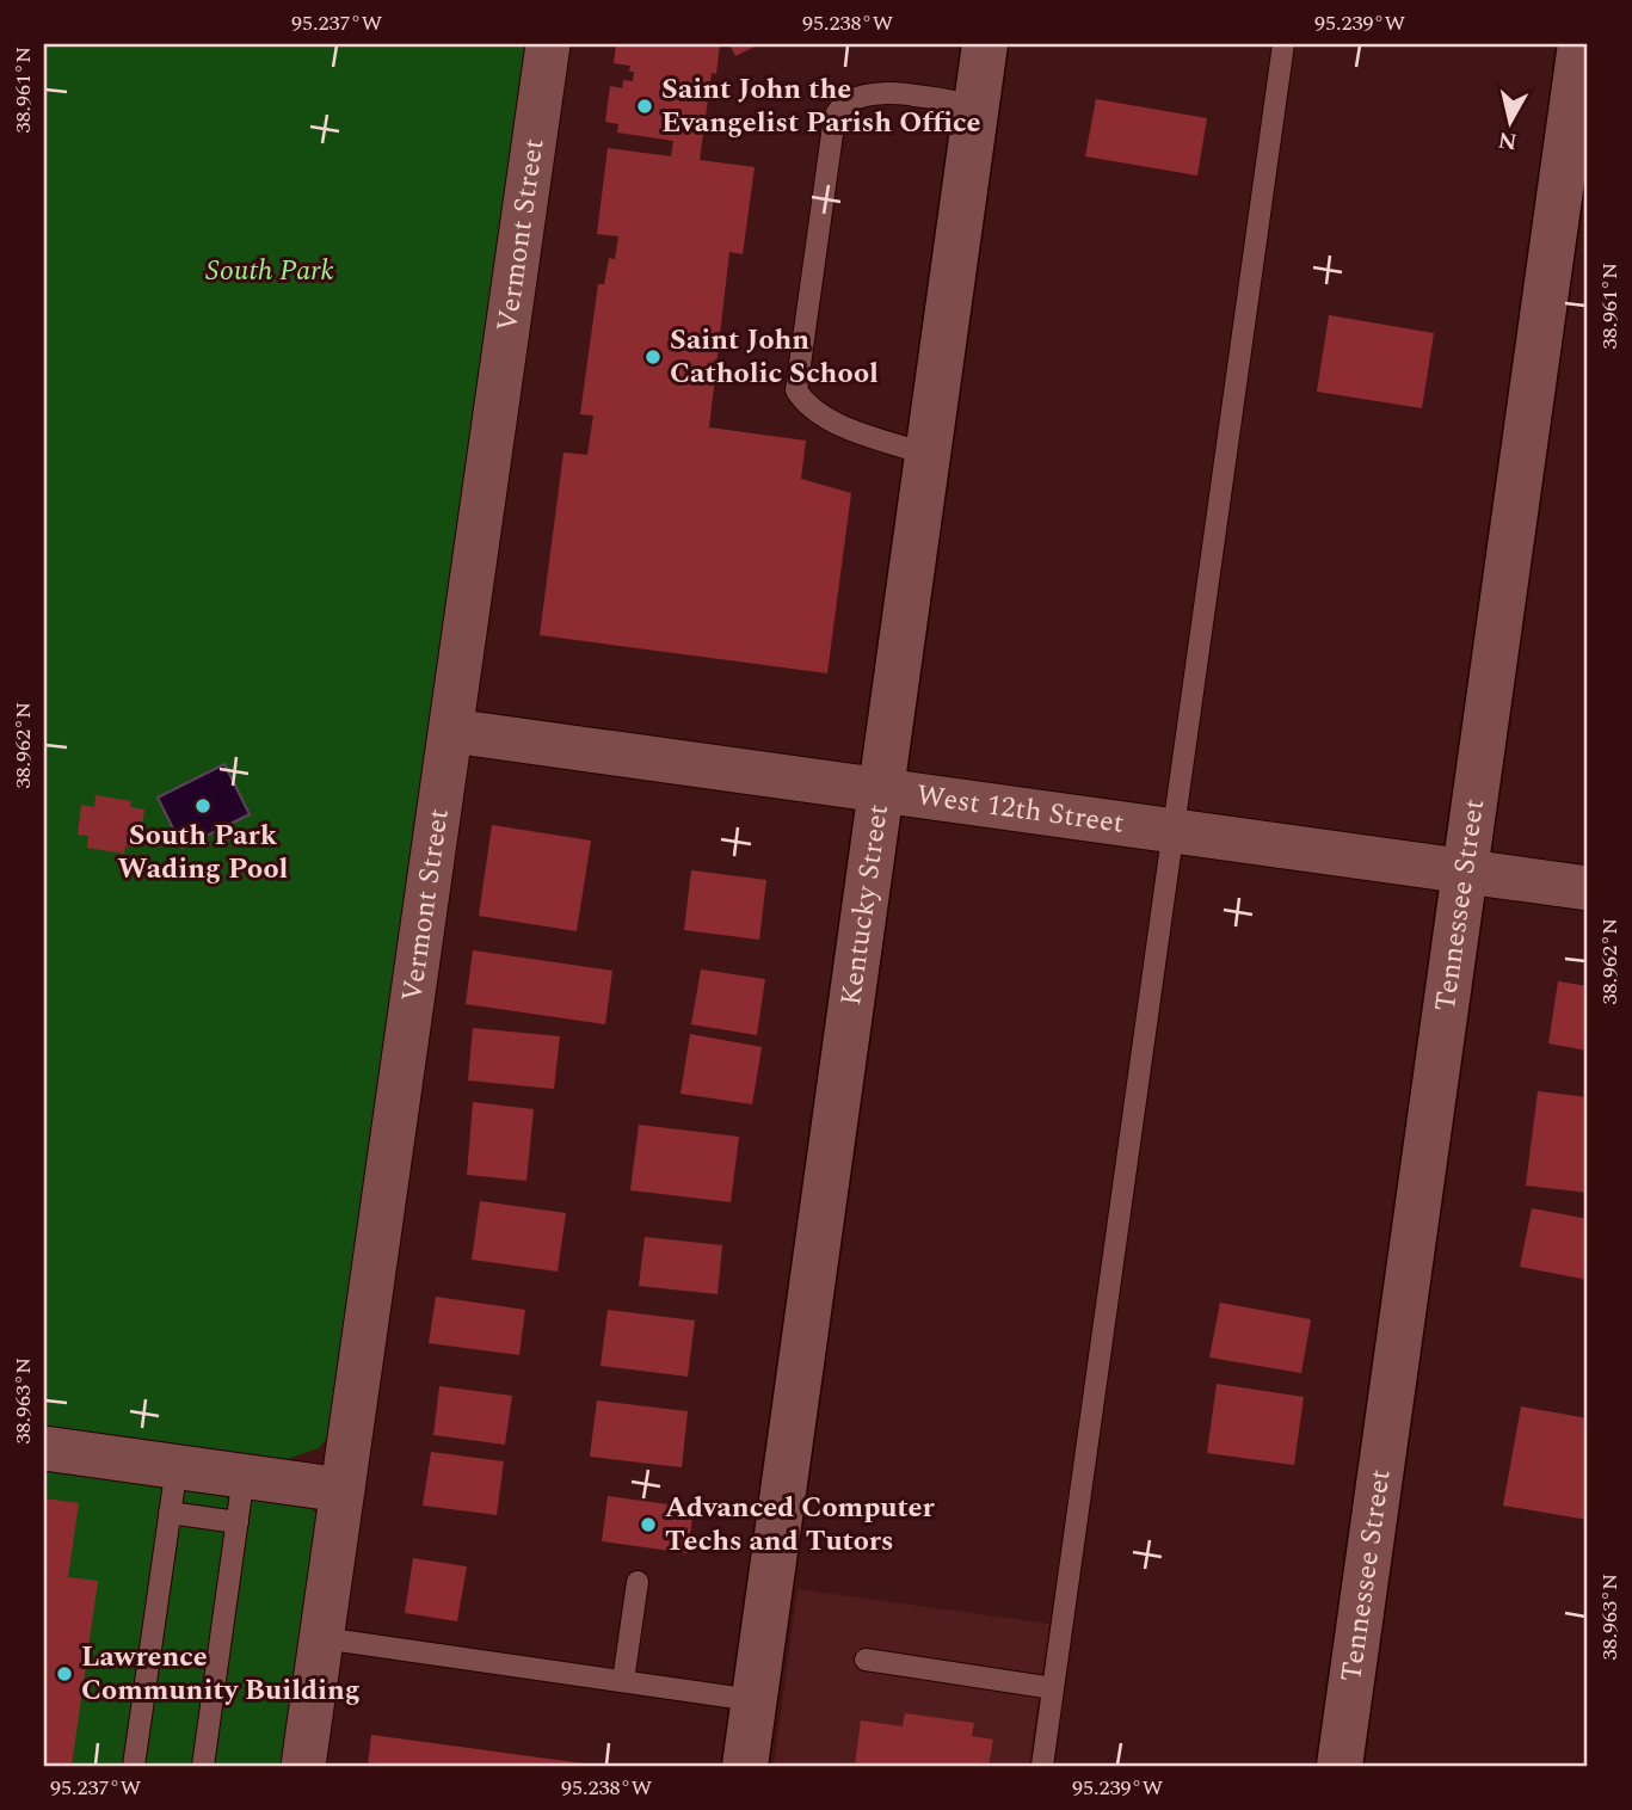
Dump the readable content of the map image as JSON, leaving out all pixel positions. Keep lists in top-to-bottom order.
{
  "streets": {
    "main road": ["Kentucky Street", "Tennessee Street"],
    "street": ["Vermont Street", "West 12th Street"]
  },
  "crossings": [
    ["Vermont Street", "West 12th Street"],
    ["West 12th Street", "Kentucky Street"],
    ["West 12th Street", "Tennessee Street"]
  ],
  "parks": ["South Park"],
  "places": [
    "Saint John the Evangelist Parish Office",
    "Saint John Catholic School",
    "South Park Wading Pool",
    "Advanced Computer Techs and Tutors",
    "Lawrence Community Building"
  ],
  "north": "bottom",
  "coordinates": [
    "95.237°W",
    "95.238°W",
    "95.239°W",
    "38.961°N",
    "38.962°N",
    "38.963°N"
  ]
}
